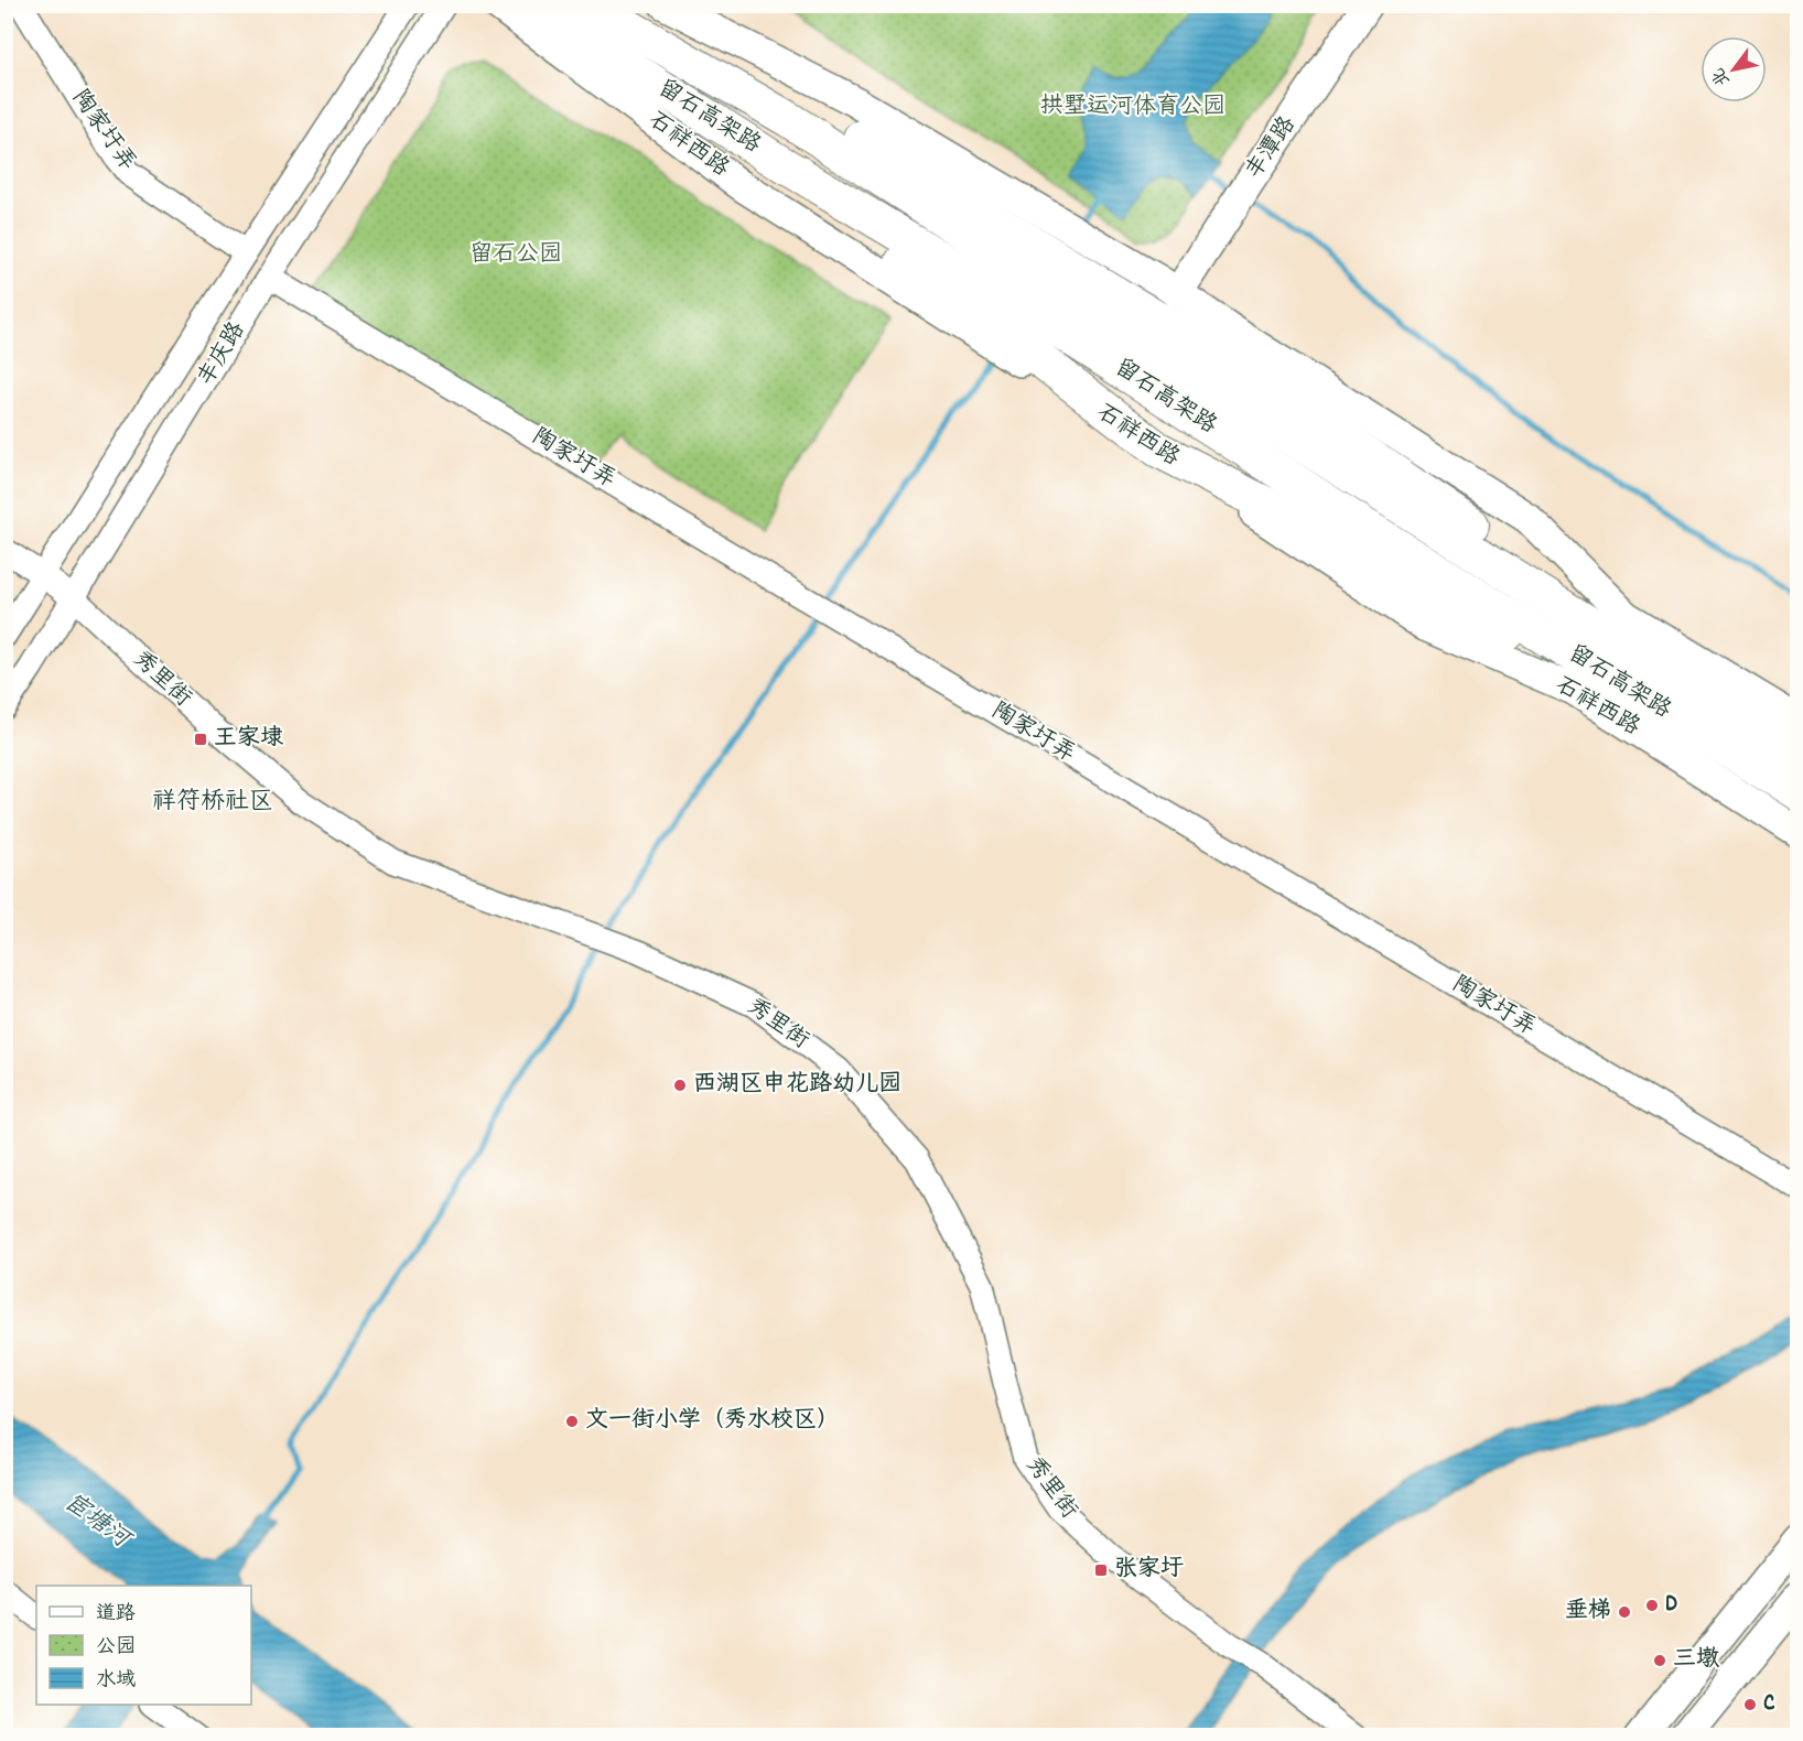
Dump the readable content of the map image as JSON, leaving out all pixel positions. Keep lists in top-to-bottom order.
{
  "streets": {
    "highway": ["留石高架路"],
    "main road": ["石祥西路", "丰潭路"],
    "street": ["陶家圩弄", "丰庆路", "秀里街"]
  },
  "crossings": [
    ["陶家圩弄", "丰庆路"],
    ["丰庆路", "秀里街"]
  ],
  "districts": ["祥符桥社区"],
  "water": ["宦塘河"],
  "parks": ["拱墅运河体育公园", "留石公园"],
  "places": {
    "transit": ["王家埭", "张家圩"],
    "other": [
      "西湖区申花路幼儿园",
      "文一街小学（秀水校区）",
      "D",
      "垂梯",
      "三墩",
      "C"
    ]
  },
  "legend": ["道路", "公园", "水域"],
  "north": "bottom left"
}
